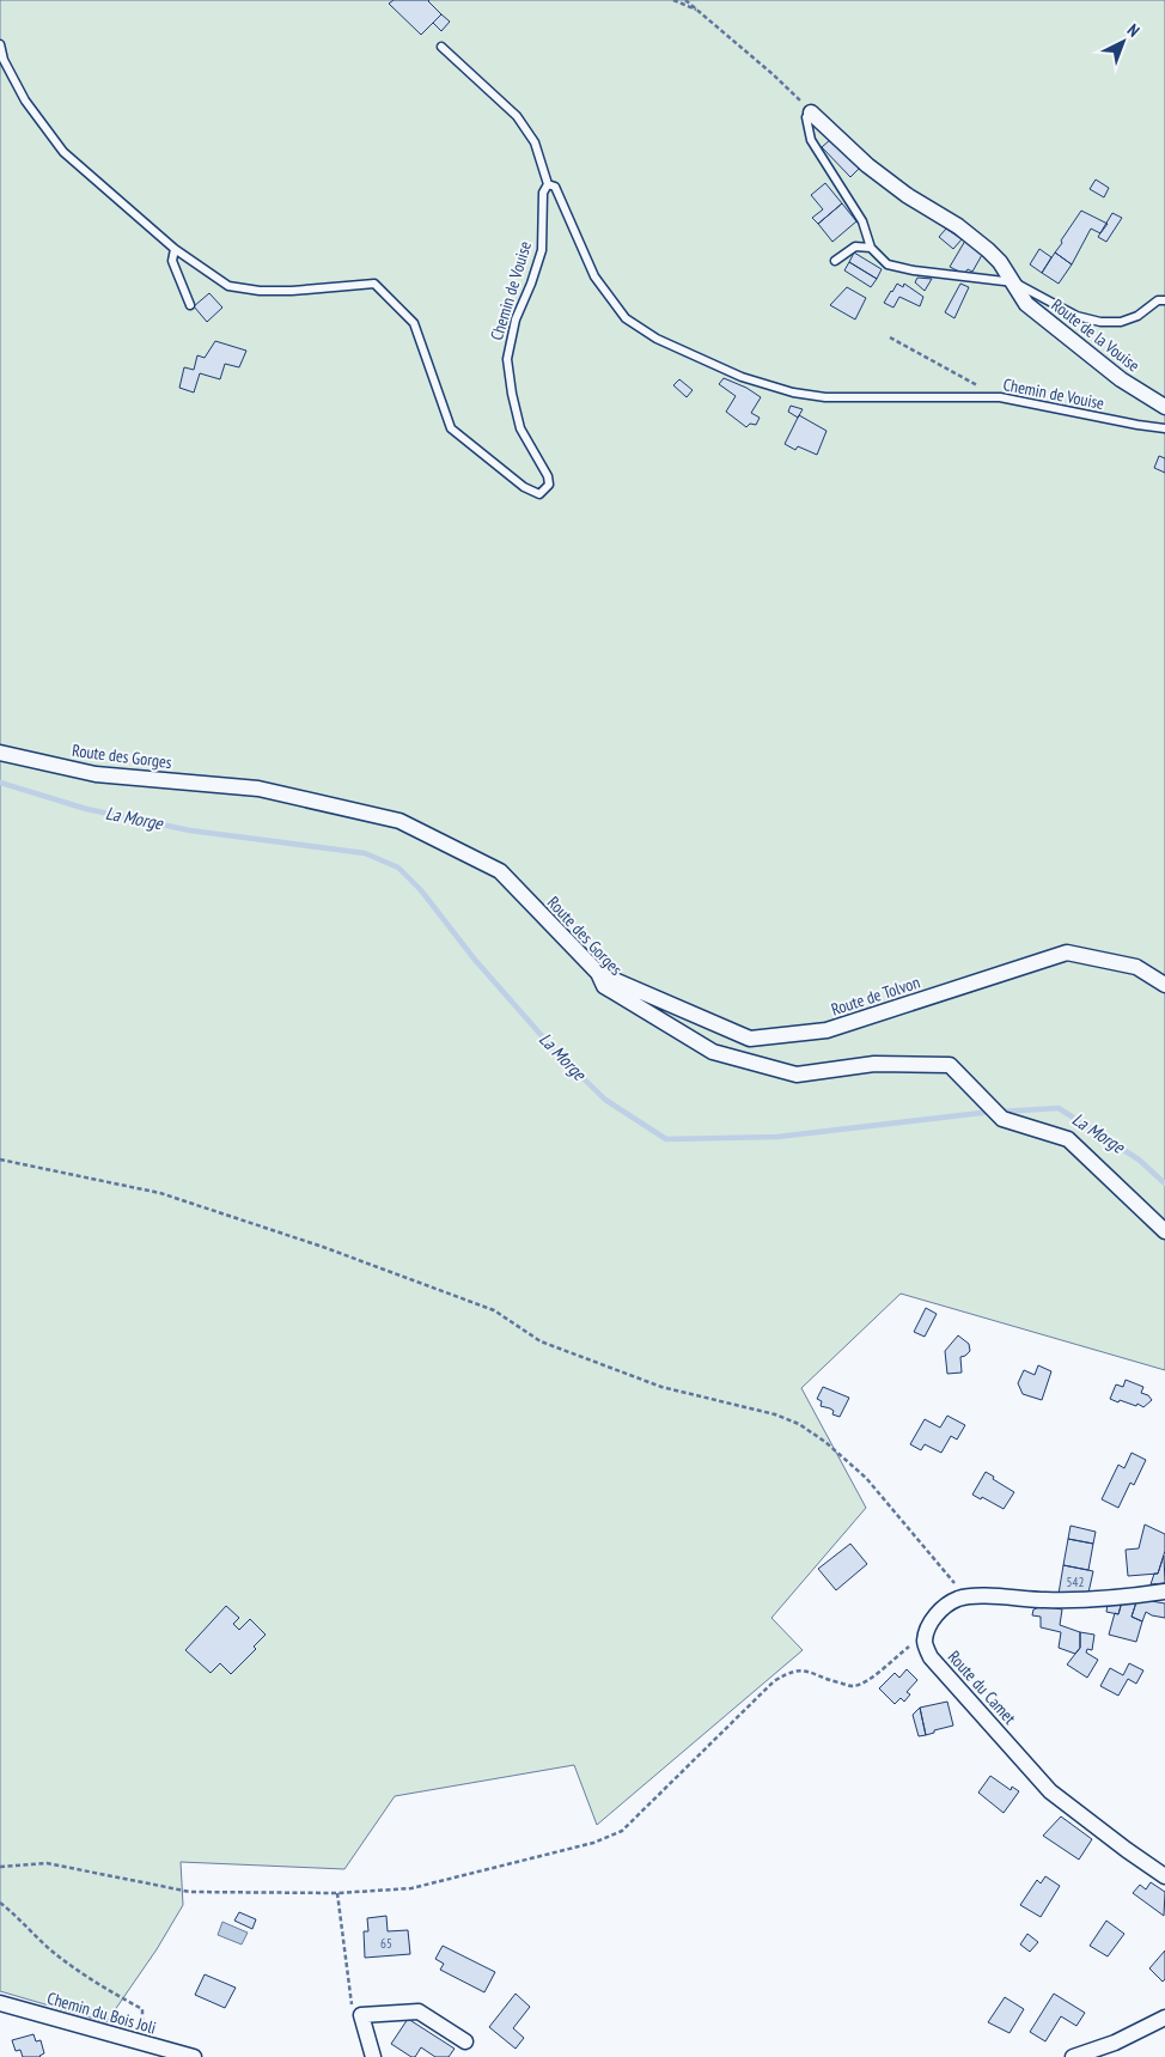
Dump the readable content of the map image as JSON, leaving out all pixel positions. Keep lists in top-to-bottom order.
{
  "streets": {
    "street": [
      "Route de la Vouise",
      "Route des Gorges",
      "Route de Tolvon",
      "Route du Camet",
      "Chemin du Bois Joli"
    ],
    "lane": ["Chemin de Vouise"]
  },
  "crossings": [
    ["Route des Gorges", "Route de Tolvon"]
  ],
  "water": ["La Morge"],
  "house_numbers": ["542", "65"],
  "north": "top right"
}
